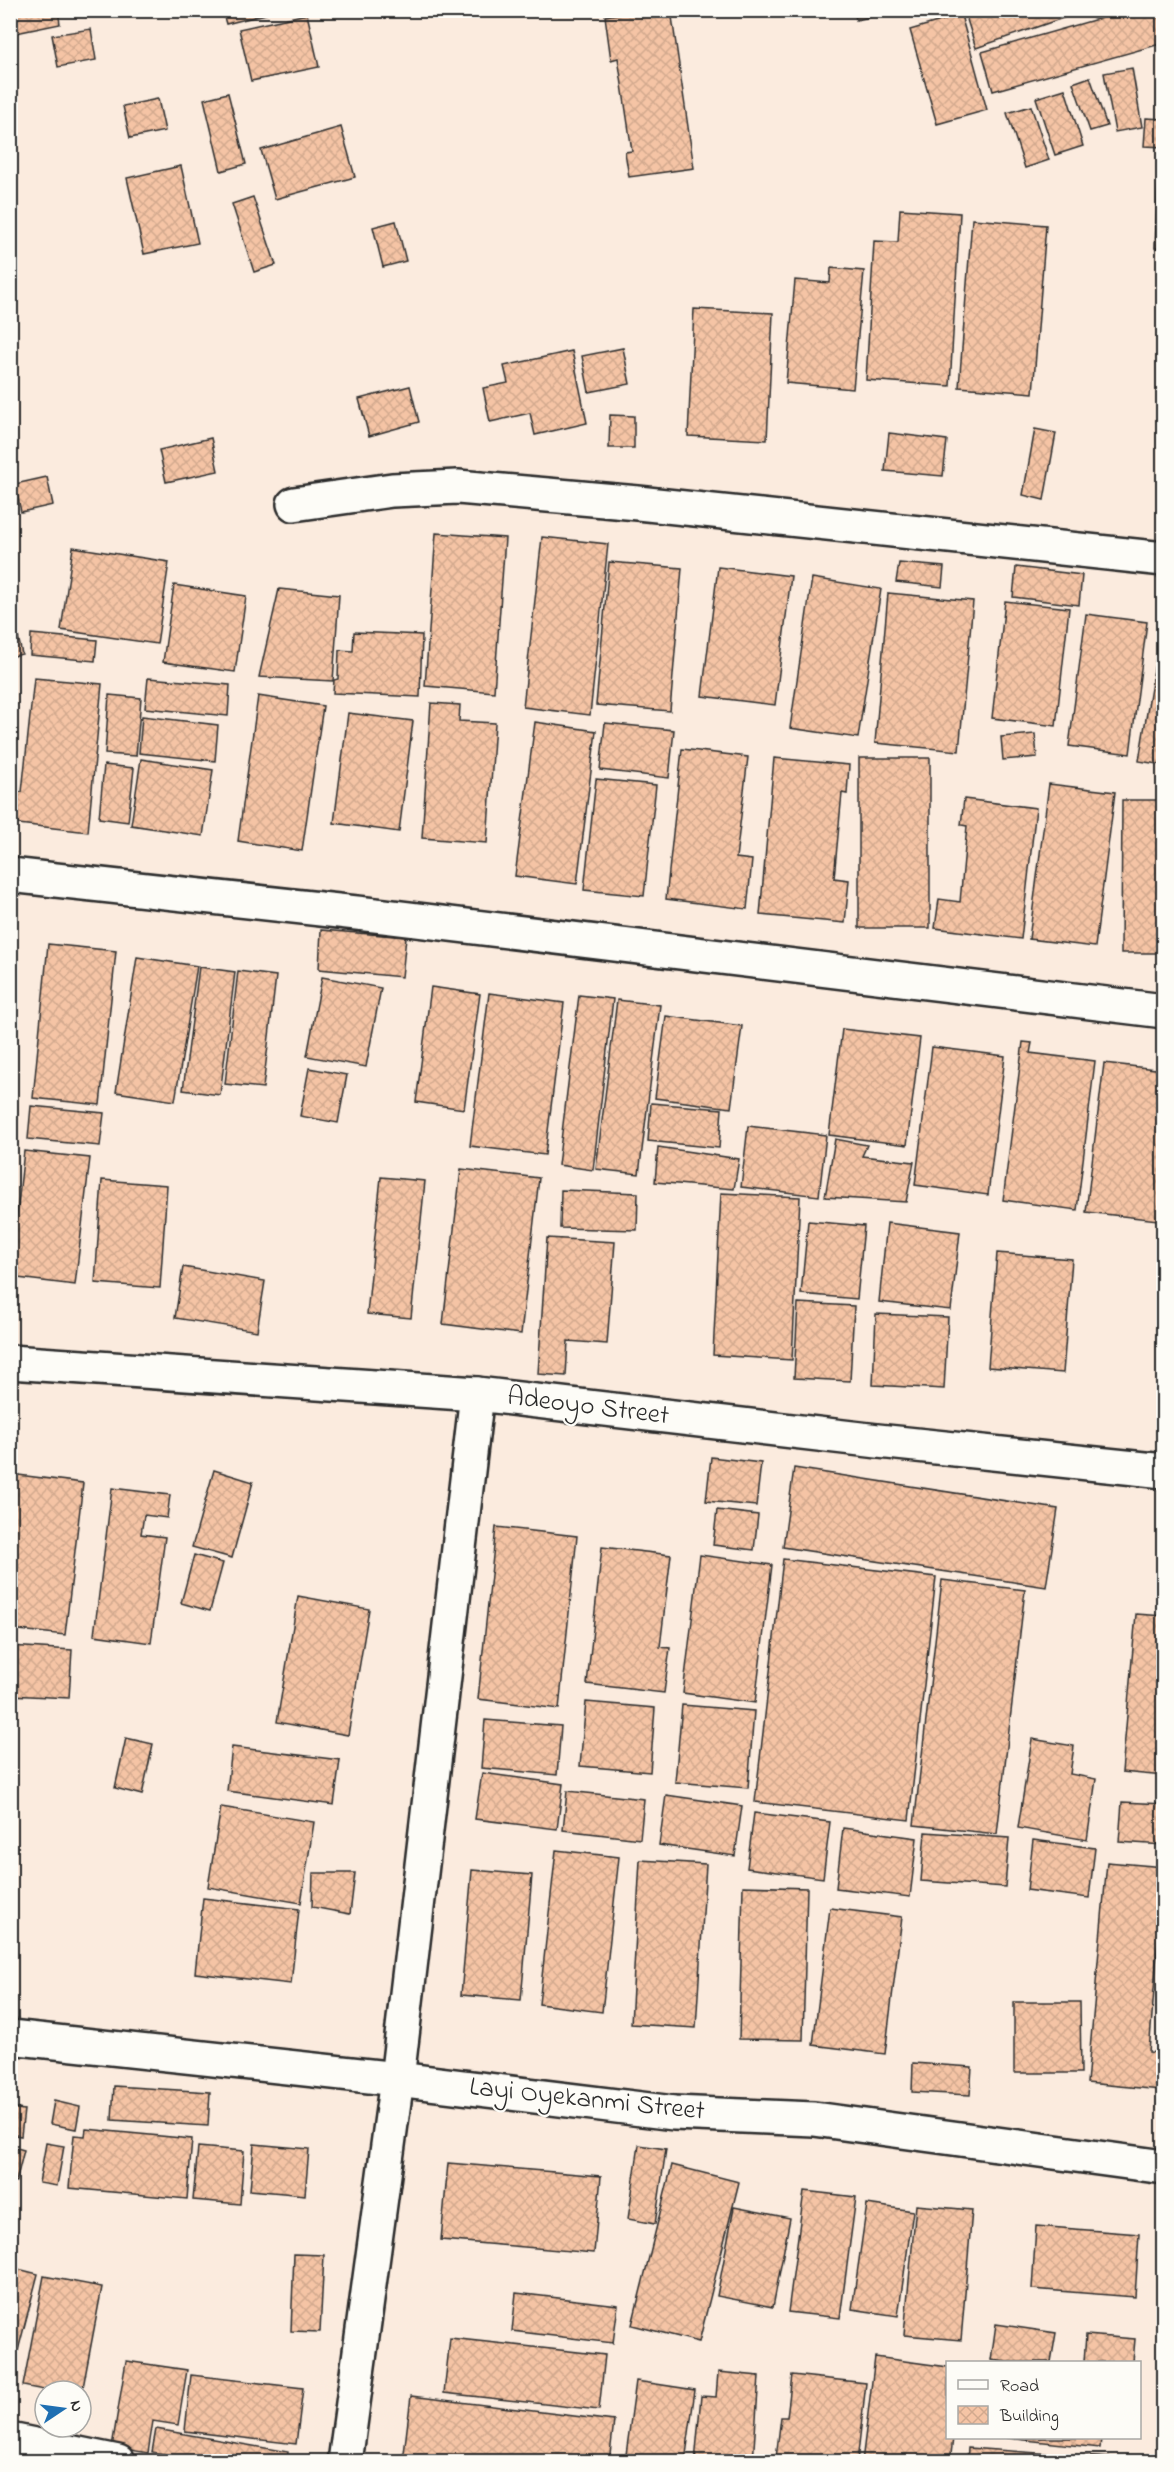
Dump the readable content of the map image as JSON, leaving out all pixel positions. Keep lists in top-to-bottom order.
{
  "streets": {
    "street": ["Adeoyo Street", "Layi Oyekanmi Street"]
  },
  "legend": ["Road", "Building"],
  "north": "right"
}
